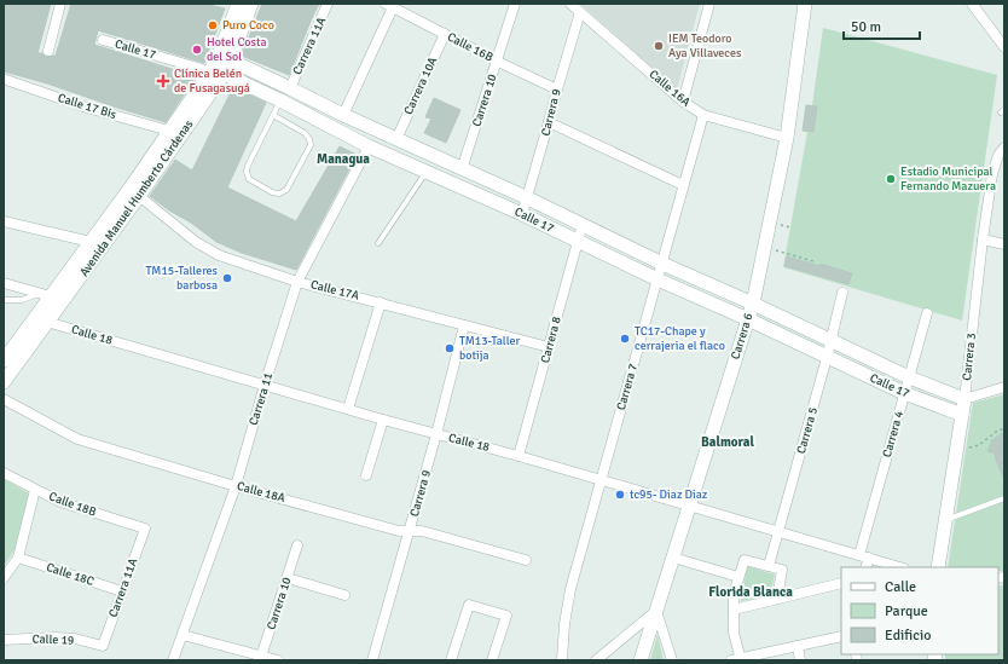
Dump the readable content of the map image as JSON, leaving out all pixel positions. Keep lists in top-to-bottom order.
{
  "streets": {
    "street": [
      "Carrera 11A",
      "Calle 16B",
      "Calle 17",
      "Carrera 10A",
      "Calle 16A",
      "Carrera 10",
      "Calle 17 Bis",
      "Carrera 9",
      "Avenida Manuel Humberto Cárdenas",
      "Calle 17A",
      "Calle 18",
      "Carrera 6",
      "Carrera 8",
      "Carrera 3",
      "Carrera 7",
      "Carrera 11",
      "Carrera 5",
      "Carrera 4",
      "Calle 18A",
      "Calle 18B",
      "Calle 18C",
      "Calle 19"
    ]
  },
  "crossings": [
    ["Carrera 11A", "Calle 17"],
    ["Carrera 11A", "Calle 18B"],
    ["Carrera 11A", "Calle 18C"],
    ["Carrera 11A", "Calle 19"],
    ["Calle 16B", "Carrera 10A"],
    ["Calle 16B", "Carrera 10"],
    ["Calle 16B", "Carrera 9"],
    ["Calle 17", "Carrera 10A"],
    ["Calle 17", "Carrera 10"],
    ["Calle 17", "Carrera 9"],
    ["Calle 17", "Avenida Manuel Humberto Cárdenas"],
    ["Calle 17", "Carrera 6"],
    ["Calle 17", "Carrera 8"],
    ["Calle 17", "Carrera 3"],
    ["Calle 17", "Carrera 7"],
    ["Calle 17", "Carrera 11"],
    ["Calle 17", "Carrera 5"],
    ["Calle 17", "Carrera 4"],
    ["Calle 16A", "Carrera 9"],
    ["Calle 16A", "Carrera 6"],
    ["Calle 16A", "Carrera 7"],
    ["Calle 17 Bis", "Avenida Manuel Humberto Cárdenas"],
    ["Carrera 9", "Calle 17A"],
    ["Carrera 9", "Calle 18"],
    ["Carrera 9", "Calle 18A"],
    ["Avenida Manuel Humberto Cárdenas", "Calle 17A"],
    ["Avenida Manuel Humberto Cárdenas", "Calle 18"],
    ["Calle 17A", "Carrera 8"],
    ["Calle 17A", "Carrera 11"],
    ["Calle 18", "Carrera 6"],
    ["Calle 18", "Carrera 8"],
    ["Calle 18", "Carrera 7"],
    ["Calle 18", "Carrera 11"],
    ["Calle 18", "Carrera 5"],
    ["Calle 18", "Carrera 4"],
    ["Carrera 11", "Calle 18A"]
  ],
  "districts": ["Managua", "Balmoral", "Florida Blanca"],
  "places": {
    "other": [
      "Puro Coco",
      "IEM Teodoro Aya Villaveces",
      "Hotel Costa del Sol",
      "Estadio Municipal Fernando Mazuera",
      "TM15-Talleres barbosa",
      "TC17-Chape y cerrajeria el flaco",
      "TM13-Taller botija",
      "tc95- Diaz Diaz"
    ],
    "health": ["Clínica Belén de Fusagasugá"]
  },
  "legend": ["Calle", "Parque", "Edificio"],
  "scale_bar": "50 m"
}
